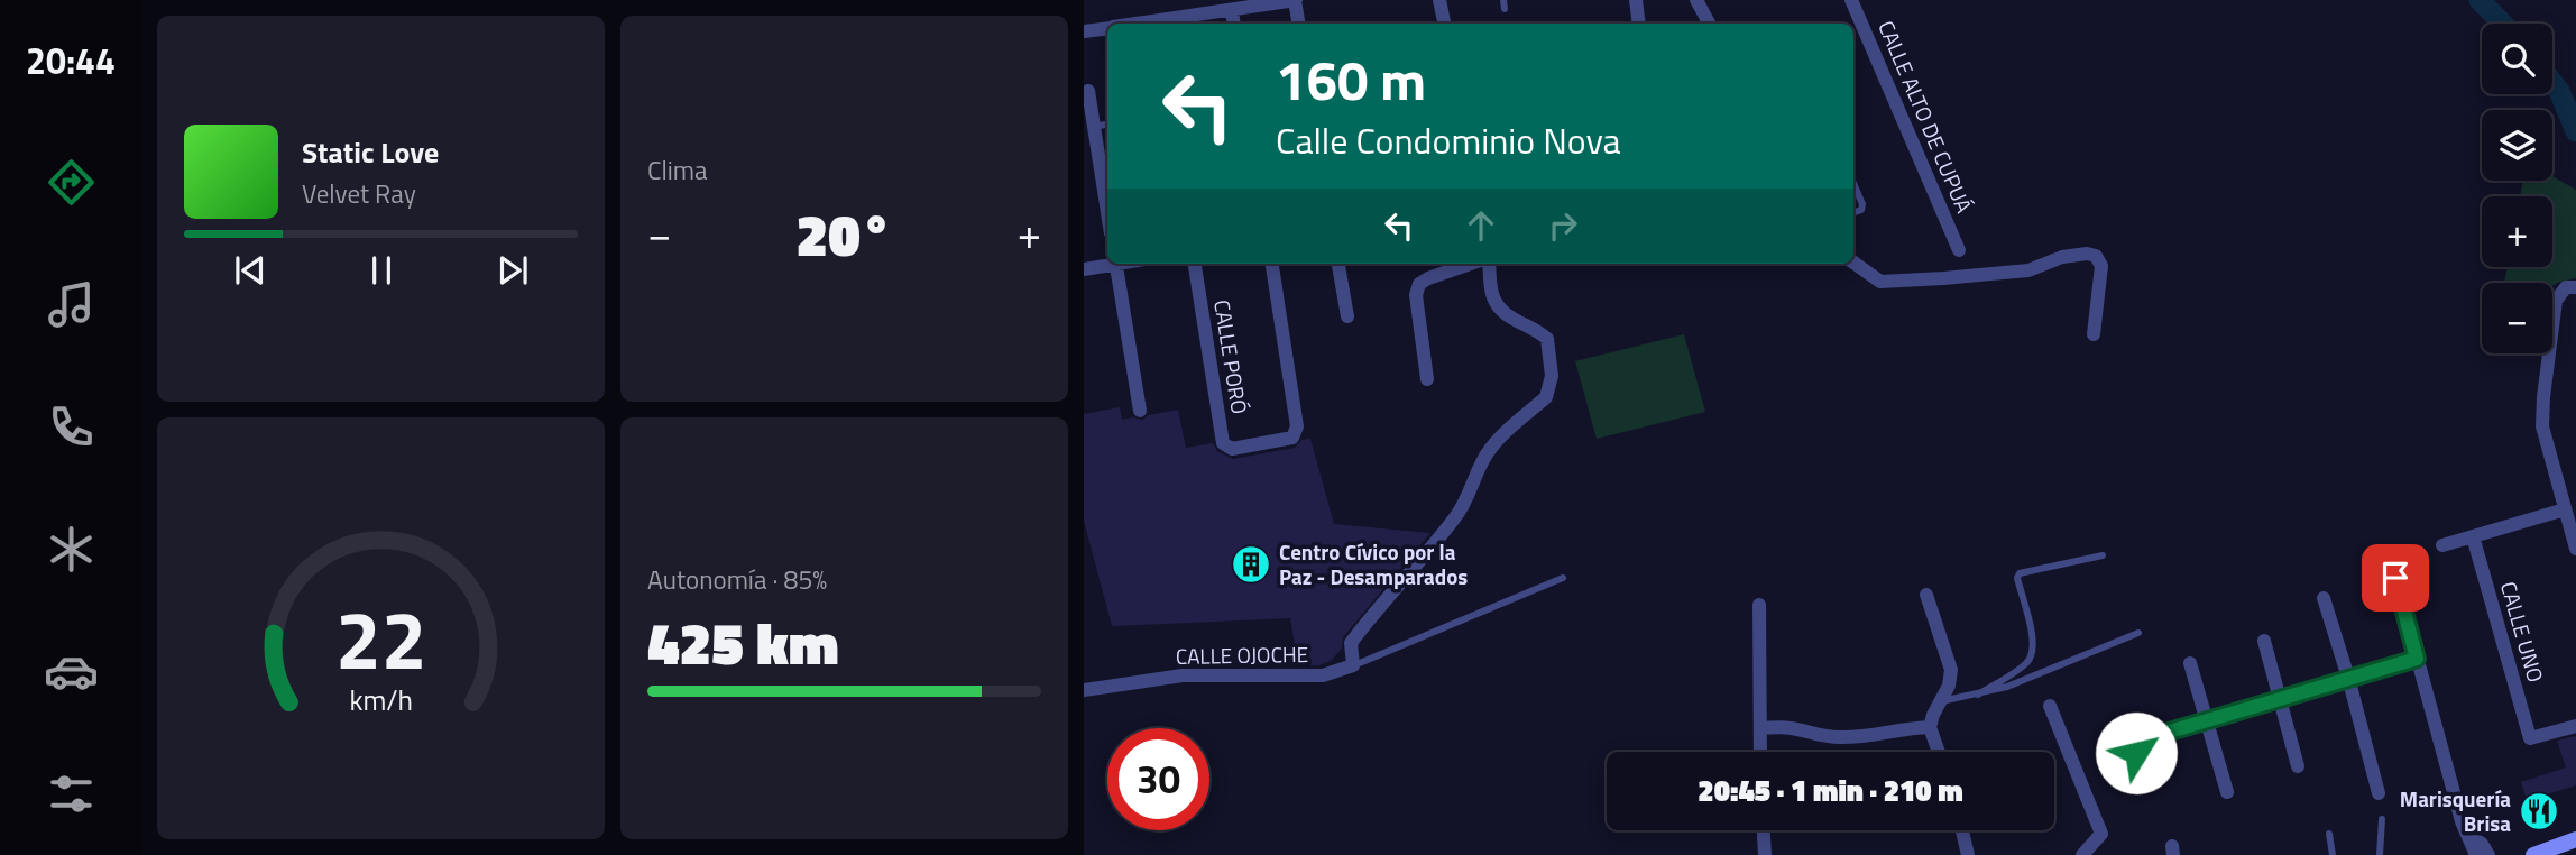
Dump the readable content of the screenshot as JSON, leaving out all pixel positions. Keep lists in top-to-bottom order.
{
  "streets": {
    "street": [
      "CALLE ALTO DE CUPUÁ",
      "CALLE PORÓ",
      "CALLE UNO",
      "CALLE OJOCHE"
    ]
  },
  "places": {
    "building": ["Centro Cívico por la Paz - Desamparados"],
    "restaurant": ["Marisquería Brisa"]
  },
  "page": {
    "tabs": "20:44",
    "tile": [
      "Clima",
      ["Autonomía · 85%", "425 km"]
    ],
    "map_buttons": ["+", "−"],
    "turn": ["160 m", "Calle Condominio Nova"],
    "song": ["Static Love", "Velvet Ray"],
    "heat": ["−", "20°", "+"],
    "limit": "30",
    "trip": "20:45 · 1 min · 210 m",
    "gauge": ["22", "km/h"]
  }
}
